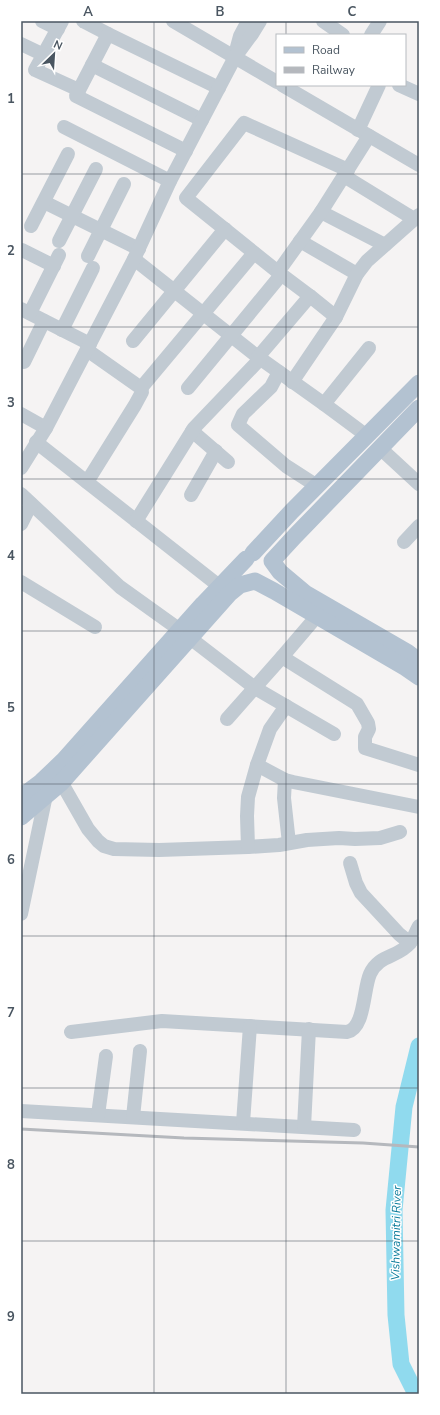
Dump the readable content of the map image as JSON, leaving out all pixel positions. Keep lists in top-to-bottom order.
{
  "water": ["Vishwamitri River"],
  "legend": ["Road", "Railway"],
  "north": "top right",
  "grid": {
    "columns": ["A", "B", "C"],
    "rows": [
      "1",
      "2",
      "3",
      "4",
      "5",
      "6",
      "7",
      "8",
      "9"
    ]
  }
}
